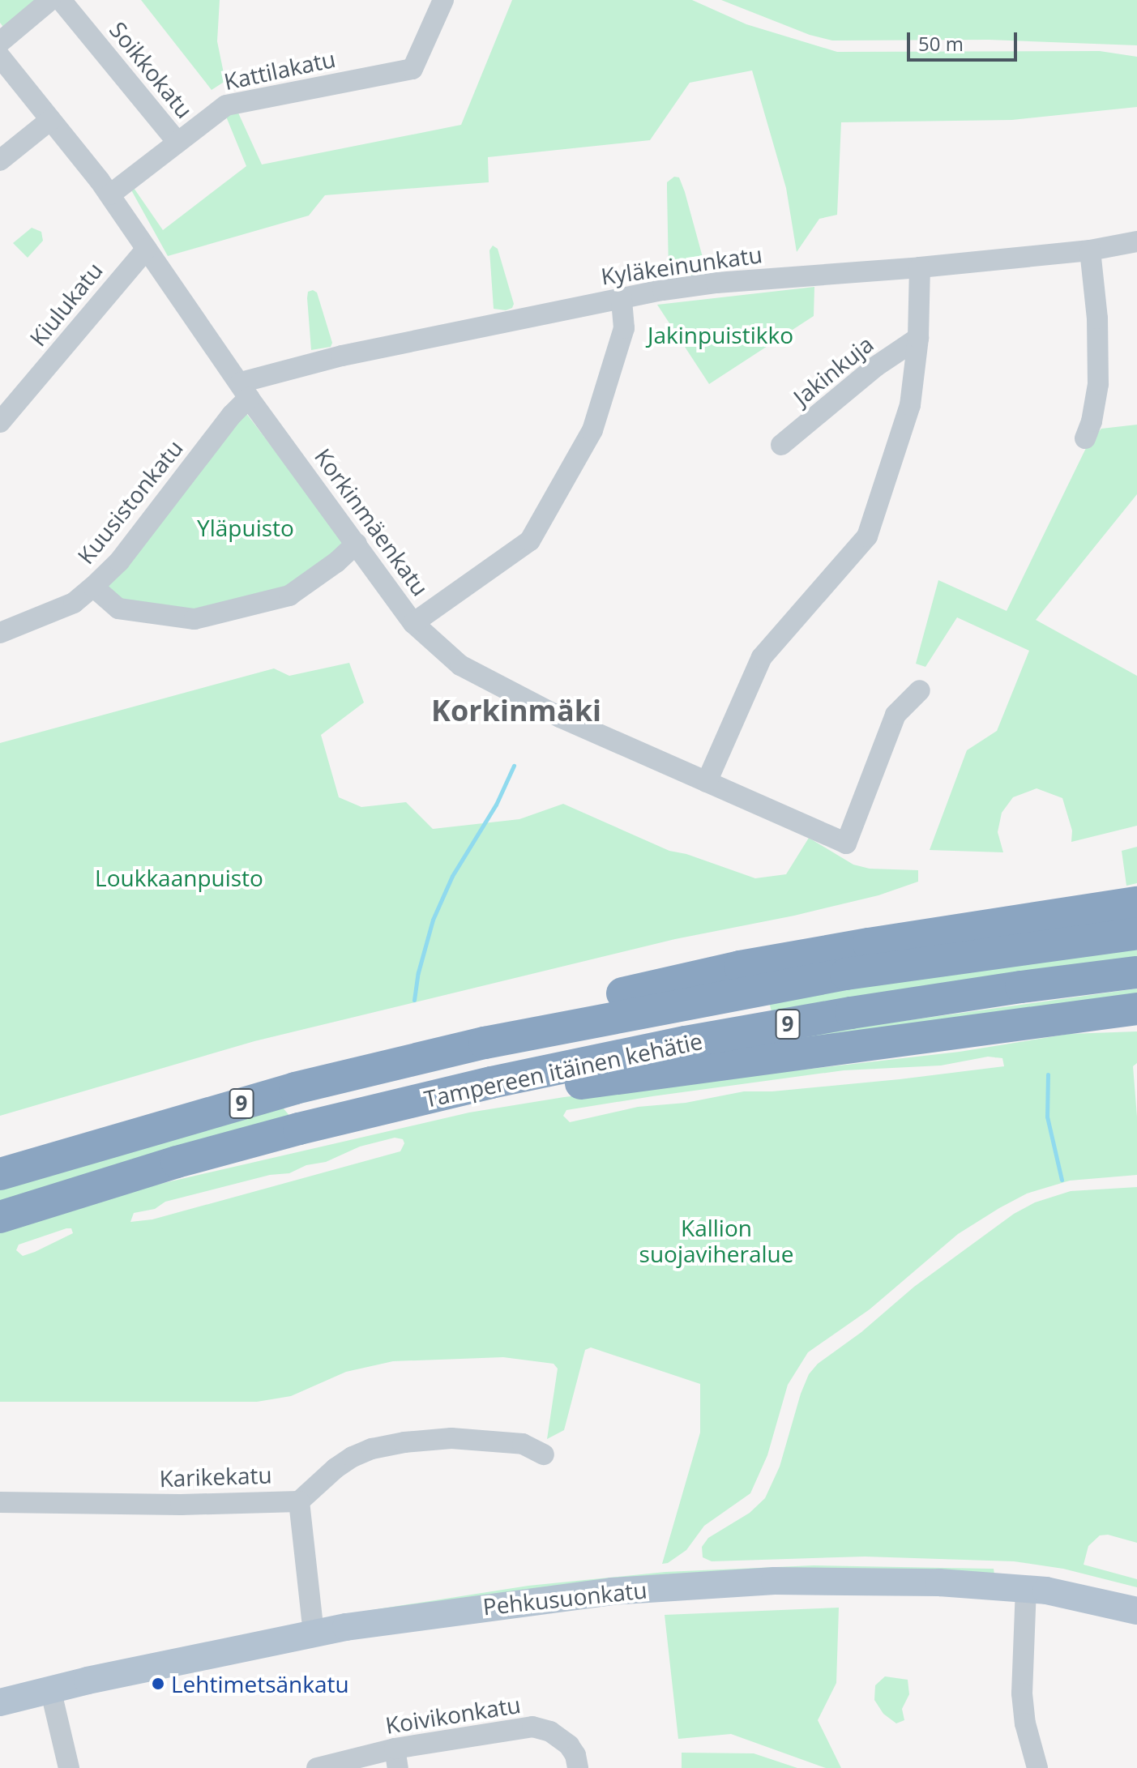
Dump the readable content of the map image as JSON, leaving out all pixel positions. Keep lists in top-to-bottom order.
{
  "streets": {
    "highway": ["9", "Tampereen itäinen kehätie"],
    "main road": ["Pehkusuonkatu"],
    "street": [
      "Soikkokatu",
      "Kattilakatu",
      "Kyläkeinunkatu",
      "Kiulukatu",
      "Jakinkuja",
      "Kuusistonkatu",
      "Korkinmäenkatu",
      "Karikekatu",
      "Koivikonkatu"
    ]
  },
  "crossings": [
    ["Soikkokatu", "Kattilakatu"],
    ["Kattilakatu", "Korkinmäenkatu"],
    ["Kyläkeinunkatu", "Kuusistonkatu"],
    ["Kyläkeinunkatu", "Korkinmäenkatu"],
    ["Kiulukatu", "Korkinmäenkatu"],
    ["Kuusistonkatu", "Korkinmäenkatu"],
    ["Karikekatu", "Pehkusuonkatu"]
  ],
  "districts": ["Korkinmäki"],
  "parks": [
    "Jakinpuistikko",
    "Yläpuisto",
    "Loukkaanpuisto",
    "Kallion suojaviheralue"
  ],
  "places": ["Lehtimetsänkatu"],
  "scale_bar": "50 m"
}
